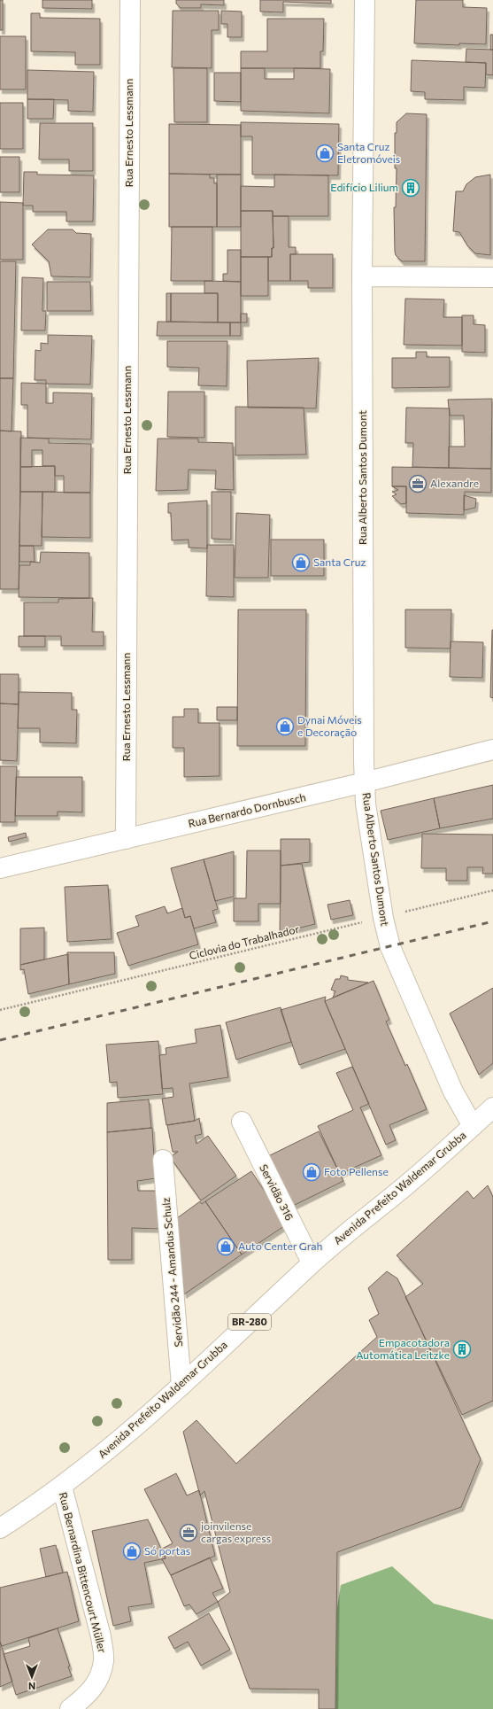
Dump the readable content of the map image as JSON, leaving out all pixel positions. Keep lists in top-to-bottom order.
{
  "streets": {
    "main road": [
      "Rua Ernesto Lessmann",
      "Rua Alberto Santos Dumont",
      "Rua Bernardo Dornbusch",
      "Avenida Prefeito Waldemar Grubba",
      "Servidão 316",
      "Servidão 244 - Amandus Schulz",
      "BR-280",
      "Rua Bernardina Bittencourt Müller"
    ],
    "path": ["Ciclovia do Trabalhador"]
  },
  "crossings": [
    ["Rua Ernesto Lessmann", "Rua Bernardo Dornbusch"],
    ["Rua Alberto Santos Dumont", "Rua Bernardo Dornbusch"],
    ["Rua Alberto Santos Dumont", "Ciclovia do Trabalhador"],
    ["Rua Alberto Santos Dumont", "Avenida Prefeito Waldemar Grubba"],
    ["Avenida Prefeito Waldemar Grubba", "Servidão 316"],
    ["Avenida Prefeito Waldemar Grubba", "Servidão 244 - Amandus Schulz"],
    ["Avenida Prefeito Waldemar Grubba", "Rua Bernardina Bittencourt Müller"]
  ],
  "places": {
    "shop": [
      "Santa Cruz Eletromóveis",
      "Santa Cruz",
      "Dynai Móveis e Decoração",
      "Foto Pellense",
      "Auto Center Grah",
      "Só portas"
    ],
    "building": ["Edifício Lilium", "Empacotadora Automática Leitzke"],
    "office": ["Alexandre", "joinvilense cargas express"]
  },
  "north": "bottom"
}
